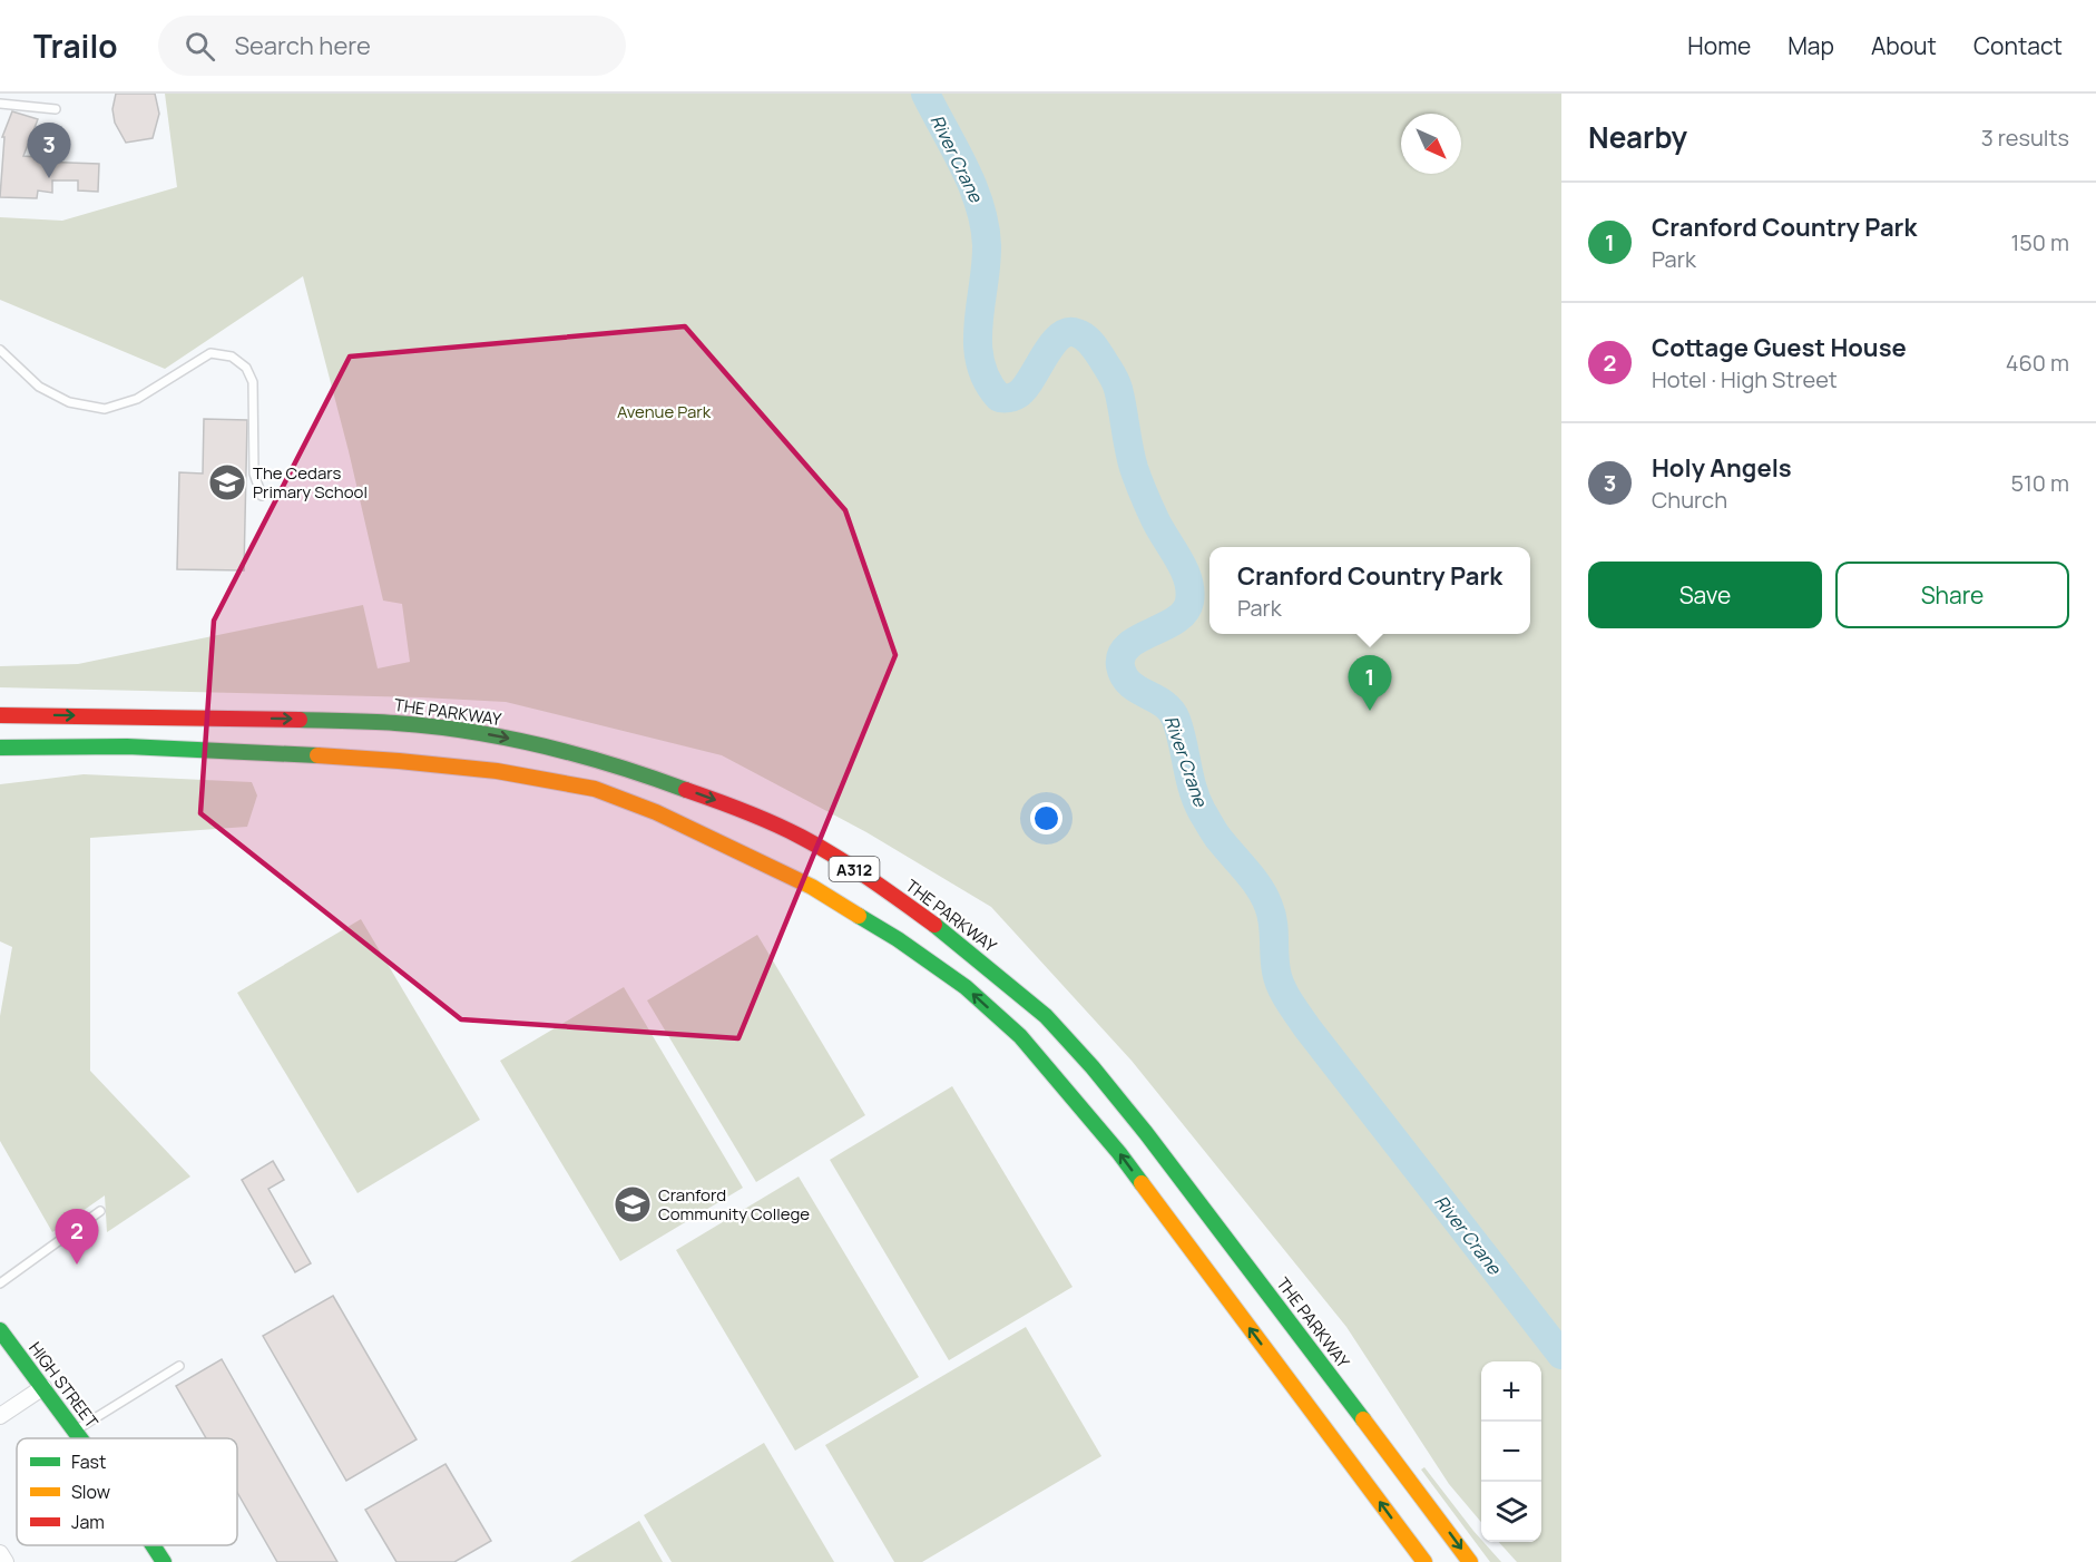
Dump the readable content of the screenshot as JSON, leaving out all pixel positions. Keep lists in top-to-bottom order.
{
  "streets": {
    "main road": ["THE PARKWAY", "A312", "HIGH STREET"]
  },
  "water": ["River Crane"],
  "parks": ["Avenue Park"],
  "places": {
    "school or university": ["The Cedars Primary School", "Cranford Community College"]
  },
  "legend": ["Fast", "Slow", "Jam"],
  "north": "bottom right",
  "page": {
    "header": "Trailo",
    "search": "Search here",
    "nav": [
      "Home",
      "Map",
      "About",
      "Contact"
    ],
    "heading": ["Nearby", "3 results"],
    "pins": ["3", "1", "2"],
    "list": [
      {
        "mark": "1",
        "name": "Cranford Country Park",
        "note": "Park",
        "value": "150 m"
      },
      {
        "mark": "2",
        "name": "Cottage Guest House",
        "note": "Hotel · High Street",
        "value": "460 m"
      },
      {
        "mark": "3",
        "name": "Holy Angels",
        "note": "Church",
        "value": "510 m"
      }
    ],
    "buttons": ["Save", "Share"],
    "popup": ["Cranford Country Park", "Park"],
    "map_buttons": ["+", "−"]
  }
}
